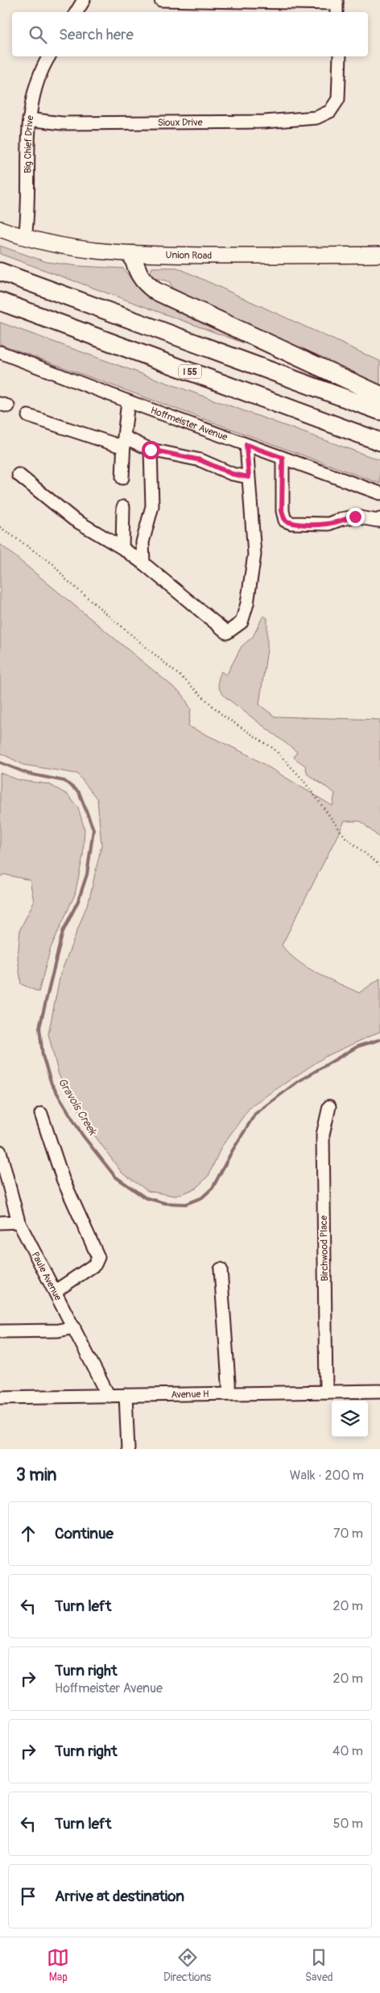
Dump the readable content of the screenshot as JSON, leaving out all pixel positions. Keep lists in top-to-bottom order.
{
  "streets": {
    "highway": ["I 55"],
    "main road": ["Union Road"],
    "street": [
      "Sioux Drive",
      "Big Chief Drive",
      "Hoffmeister Avenue",
      "Birchwood Place",
      "Paule Avenue",
      "Avenue H"
    ]
  },
  "crossings": [
    ["Sioux Drive", "Big Chief Drive"],
    ["Big Chief Drive", "Union Road"],
    ["Birchwood Place", "Avenue H"],
    ["Paule Avenue", "Avenue H"]
  ],
  "water": ["Gravois Creek"],
  "page": {
    "search": "Search here",
    "heading": ["3 min", "Walk · 200 m"],
    "list": [
      ["Continue", "70 m"],
      ["Turn left", "20 m"],
      ["Turn right", "Hoffmeister Avenue", "20 m"],
      ["Turn right", "40 m"],
      ["Turn left", "50 m"],
      "Arrive at destination"
    ],
    "nav": ["Map", "Directions", "Saved"]
  }
}
